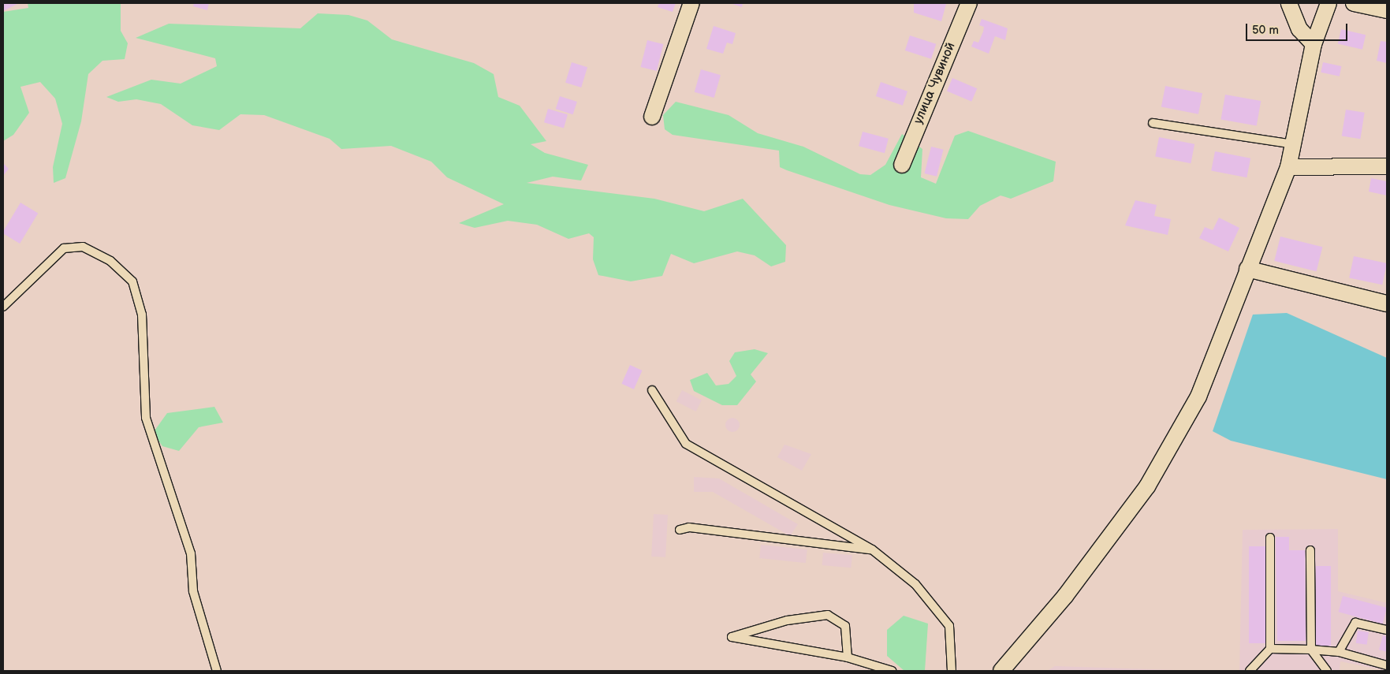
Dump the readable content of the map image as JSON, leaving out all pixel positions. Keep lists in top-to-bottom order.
{
  "streets": {
    "street": ["улица Чувиной"]
  },
  "scale_bar": "50 m"
}
